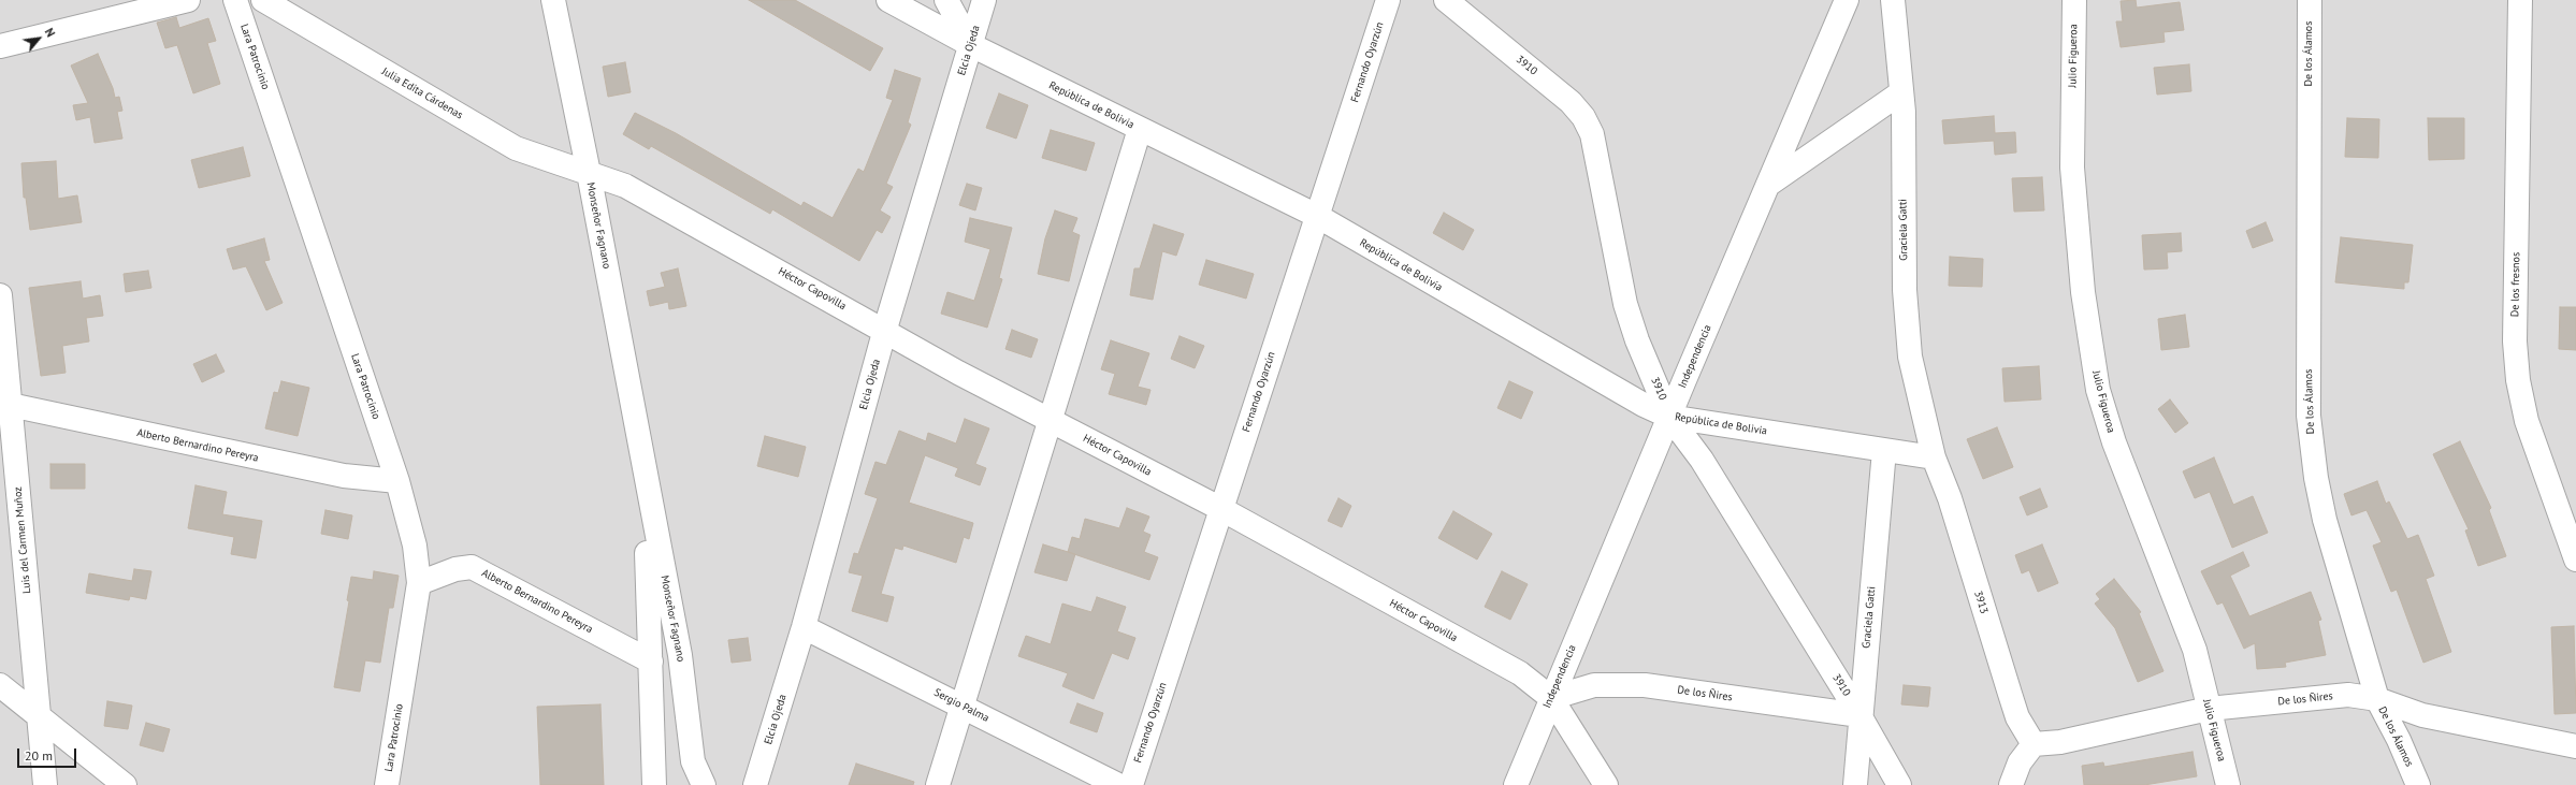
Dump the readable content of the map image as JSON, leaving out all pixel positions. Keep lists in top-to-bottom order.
{
  "streets": {
    "street": [
      "Elcia Ojeda",
      "De los Álamos",
      "Julio Figueroa",
      "Lara Patrocinio",
      "Fernando Oyarzún",
      "3910",
      "Julia Edita Cárdenas",
      "República de Bolivia",
      "Monseñor Fagnano",
      "Graciela Gatti",
      "De los fresnos",
      "Héctor Capovilla",
      "Independencia",
      "Alberto Bernardino Pereyra",
      "Luis del Carmen Muñoz",
      "3913",
      "De los Ñires",
      "Sergio Palma"
    ]
  },
  "crossings": [
    ["Elcia Ojeda", "República de Bolivia"],
    ["Elcia Ojeda", "Héctor Capovilla"],
    ["Elcia Ojeda", "Sergio Palma"],
    ["De los Álamos", "De los Ñires"],
    ["Julio Figueroa", "De los Ñires"],
    ["Lara Patrocinio", "Alberto Bernardino Pereyra"],
    ["Fernando Oyarzún", "República de Bolivia"],
    ["Fernando Oyarzún", "Héctor Capovilla"],
    ["3910", "República de Bolivia"],
    ["3910", "Graciela Gatti"],
    ["3910", "Independencia"],
    ["3910", "De los Ñires"],
    ["Julia Edita Cárdenas", "Monseñor Fagnano"],
    ["Julia Edita Cárdenas", "Héctor Capovilla"],
    ["República de Bolivia", "Graciela Gatti"],
    ["República de Bolivia", "Independencia"],
    ["República de Bolivia", "3913"],
    ["Monseñor Fagnano", "Héctor Capovilla"],
    ["Monseñor Fagnano", "Alberto Bernardino Pereyra"],
    ["Graciela Gatti", "3913"],
    ["Graciela Gatti", "De los Ñires"],
    ["Héctor Capovilla", "Independencia"],
    ["Héctor Capovilla", "De los Ñires"],
    ["Independencia", "De los Ñires"],
    ["Alberto Bernardino Pereyra", "Luis del Carmen Muñoz"],
    ["3913", "De los Ñires"]
  ],
  "scale_bar": "20 m",
  "north": "top right"
}
